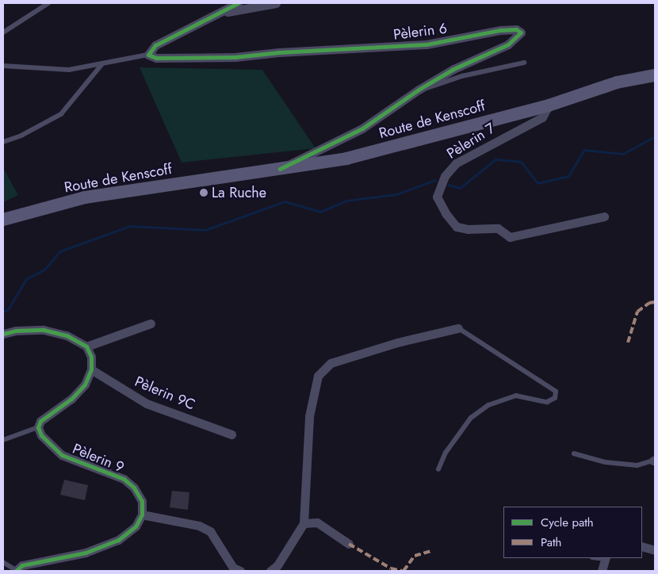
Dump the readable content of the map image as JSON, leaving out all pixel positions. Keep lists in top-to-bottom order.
{
  "streets": {
    "main road": ["Route de Kenscoff"],
    "street": [
      "Pèlerin 6",
      "Pèlerin 7",
      "Pèlerin 9C",
      "Pèlerin 9"
    ]
  },
  "crossings": [
    ["Pèlerin 6", "Route de Kenscoff"],
    ["Route de Kenscoff", "Pèlerin 7"]
  ],
  "places": ["La Ruche"],
  "legend": ["Cycle path", "Path"]
}
